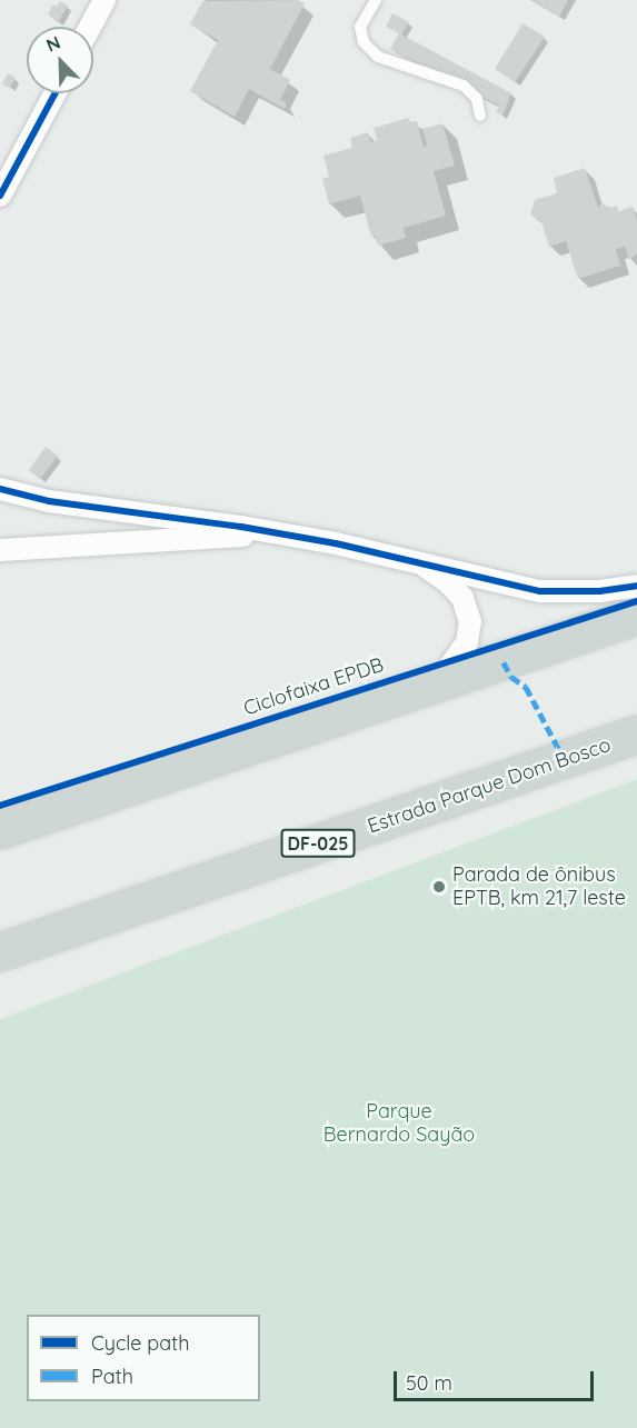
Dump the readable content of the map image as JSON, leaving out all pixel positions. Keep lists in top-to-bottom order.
{
  "streets": {
    "main road": ["Estrada Parque Dom Bosco", "DF-025"],
    "cycle path": ["Ciclofaixa EPDB"]
  },
  "parks": ["Parque Bernardo Sayão"],
  "places": ["Parada de ônibus EPTB, km 21,7 leste"],
  "legend": ["Cycle path", "Path"],
  "scale_bar": "50 m",
  "north": "top left"
}
